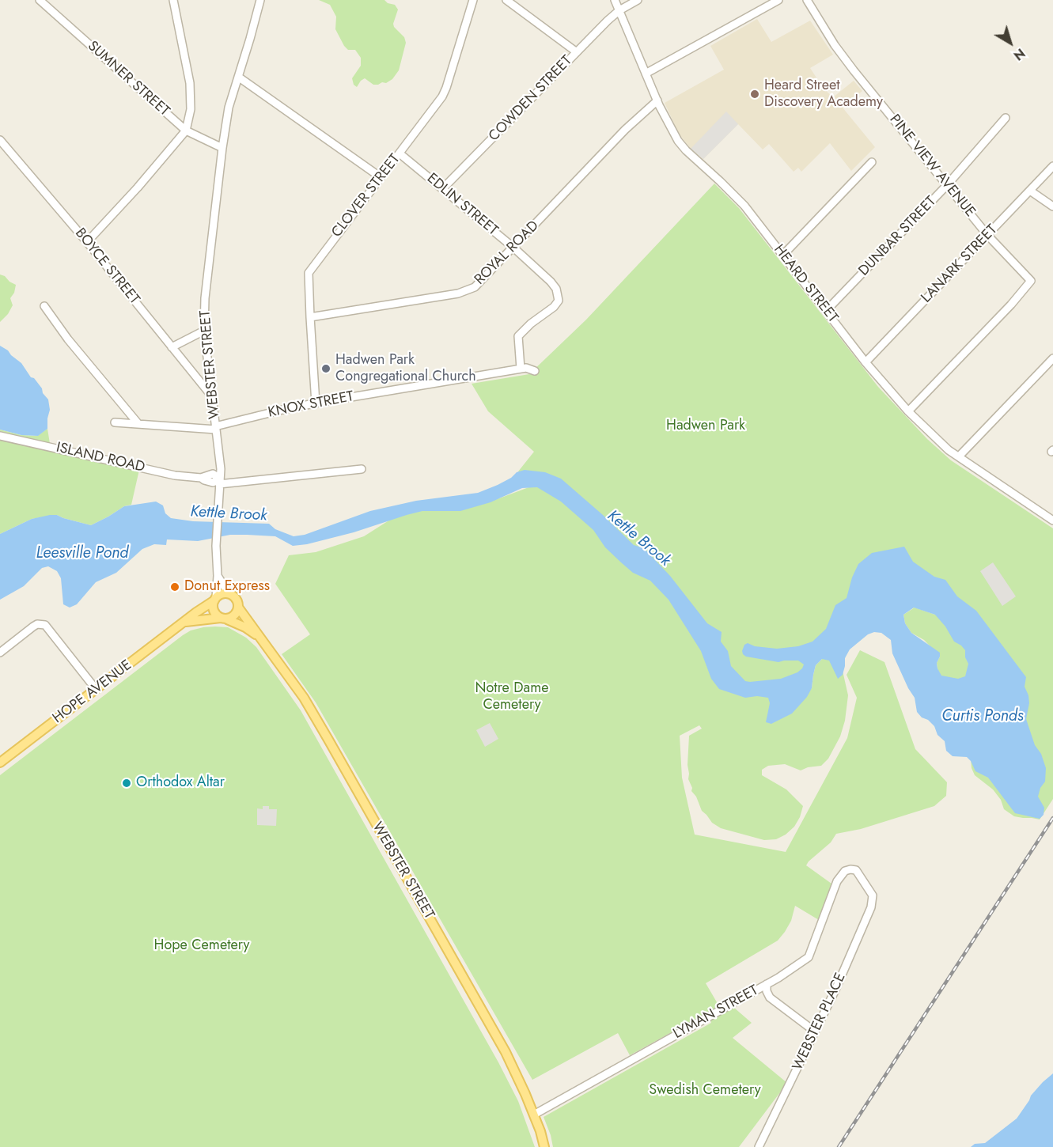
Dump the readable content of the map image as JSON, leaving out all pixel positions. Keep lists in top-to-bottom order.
{
  "streets": {
    "main road": ["WEBSTER STREET", "HOPE AVENUE"],
    "street": [
      "SUMNER STREET",
      "COWDEN STREET",
      "PINE VIEW AVENUE",
      "CLOVER STREET",
      "EDLIN STREET",
      "DUNBAR STREET",
      "ROYAL ROAD",
      "LANARK STREET",
      "BOYCE STREET",
      "HEARD STREET",
      "KNOX STREET",
      "ISLAND ROAD",
      "LYMAN STREET",
      "WEBSTER PLACE"
    ]
  },
  "crossings": [
    ["SUMNER STREET", "WEBSTER STREET"],
    ["COWDEN STREET", "EDLIN STREET"],
    ["COWDEN STREET", "HEARD STREET"],
    ["PINE VIEW AVENUE", "DUNBAR STREET"],
    ["PINE VIEW AVENUE", "LANARK STREET"],
    ["PINE VIEW AVENUE", "HEARD STREET"],
    ["CLOVER STREET", "EDLIN STREET"],
    ["CLOVER STREET", "ROYAL ROAD"],
    ["CLOVER STREET", "KNOX STREET"],
    ["EDLIN STREET", "ROYAL ROAD"],
    ["EDLIN STREET", "KNOX STREET"],
    ["DUNBAR STREET", "HEARD STREET"],
    ["ROYAL ROAD", "HEARD STREET"],
    ["LANARK STREET", "HEARD STREET"],
    ["BOYCE STREET", "WEBSTER STREET"],
    ["WEBSTER STREET", "KNOX STREET"],
    ["WEBSTER STREET", "ISLAND ROAD"],
    ["WEBSTER STREET", "HOPE AVENUE"],
    ["WEBSTER STREET", "LYMAN STREET"],
    ["LYMAN STREET", "WEBSTER PLACE"]
  ],
  "water": ["Kettle Brook", "Leesville Pond", "Curtis Ponds"],
  "parks": [
    "Hadwen Park",
    "Notre Dame Cemetery",
    "Hope Cemetery",
    "Swedish Cemetery"
  ],
  "places": [
    "Heard Street Discovery Academy",
    "Hadwen Park Congregational Church",
    "Donut Express",
    "Orthodox Altar"
  ],
  "north": "bottom right"
}
